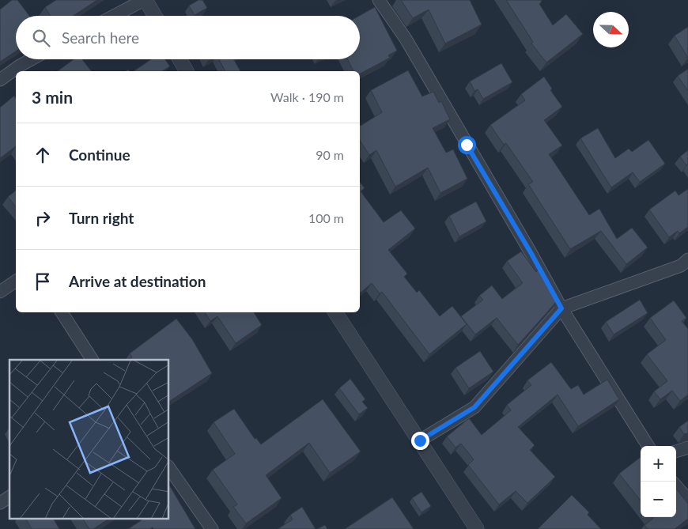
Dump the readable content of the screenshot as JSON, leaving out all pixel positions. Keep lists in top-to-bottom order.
{
  "north": "right",
  "page": {
    "search": "Search here",
    "heading": ["3 min", "Walk · 190 m"],
    "list": [
      ["Continue", "90 m"],
      ["Turn right", "100 m"],
      "Arrive at destination"
    ],
    "map_buttons": ["+", "−"]
  }
}
